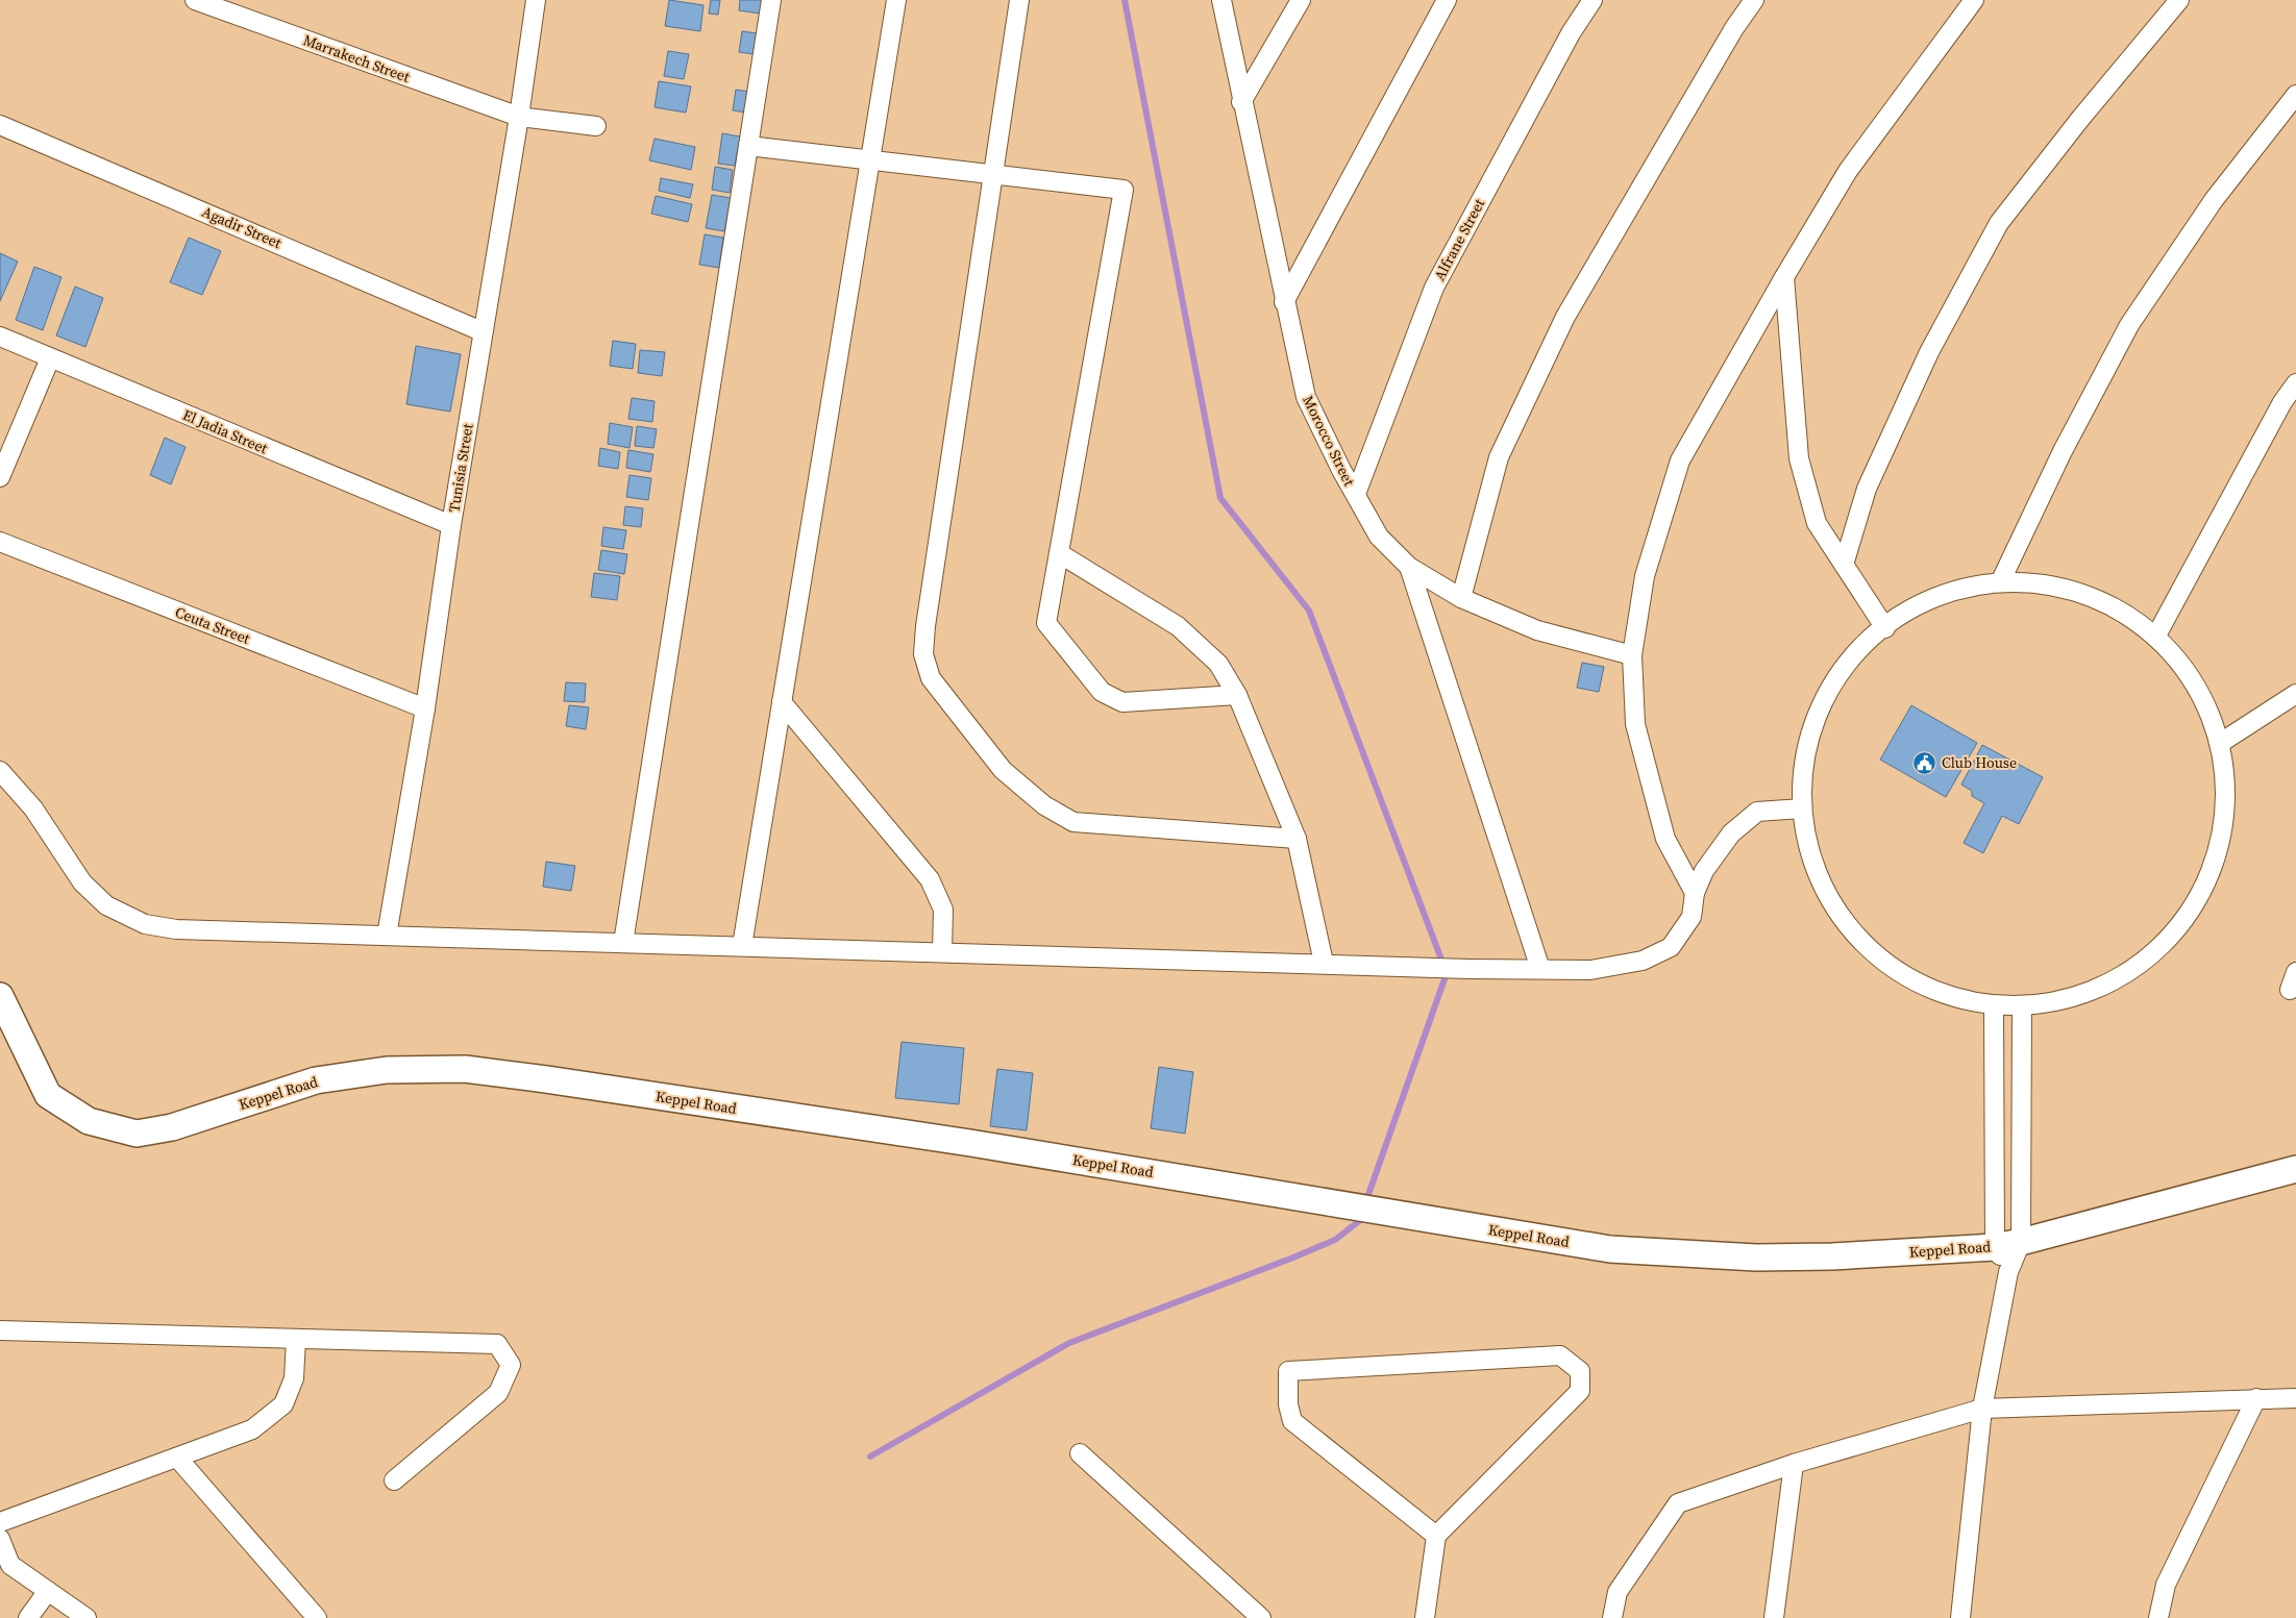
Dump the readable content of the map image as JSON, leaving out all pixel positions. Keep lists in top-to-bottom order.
{
  "streets": {
    "street": [
      "Marrakech Street",
      "Agadir Street",
      "Alfrane Street",
      "El Jadia Street",
      "Morocco Street",
      "Tunisia Street",
      "Ceuta Street",
      "Keppel Road"
    ]
  },
  "crossings": [
    ["Marrakech Street", "Tunisia Street"],
    ["Agadir Street", "Tunisia Street"],
    ["Alfrane Street", "Morocco Street"],
    ["El Jadia Street", "Tunisia Street"],
    ["Tunisia Street", "Ceuta Street"]
  ],
  "places": {
    "public building": ["Club House"]
  }
}
